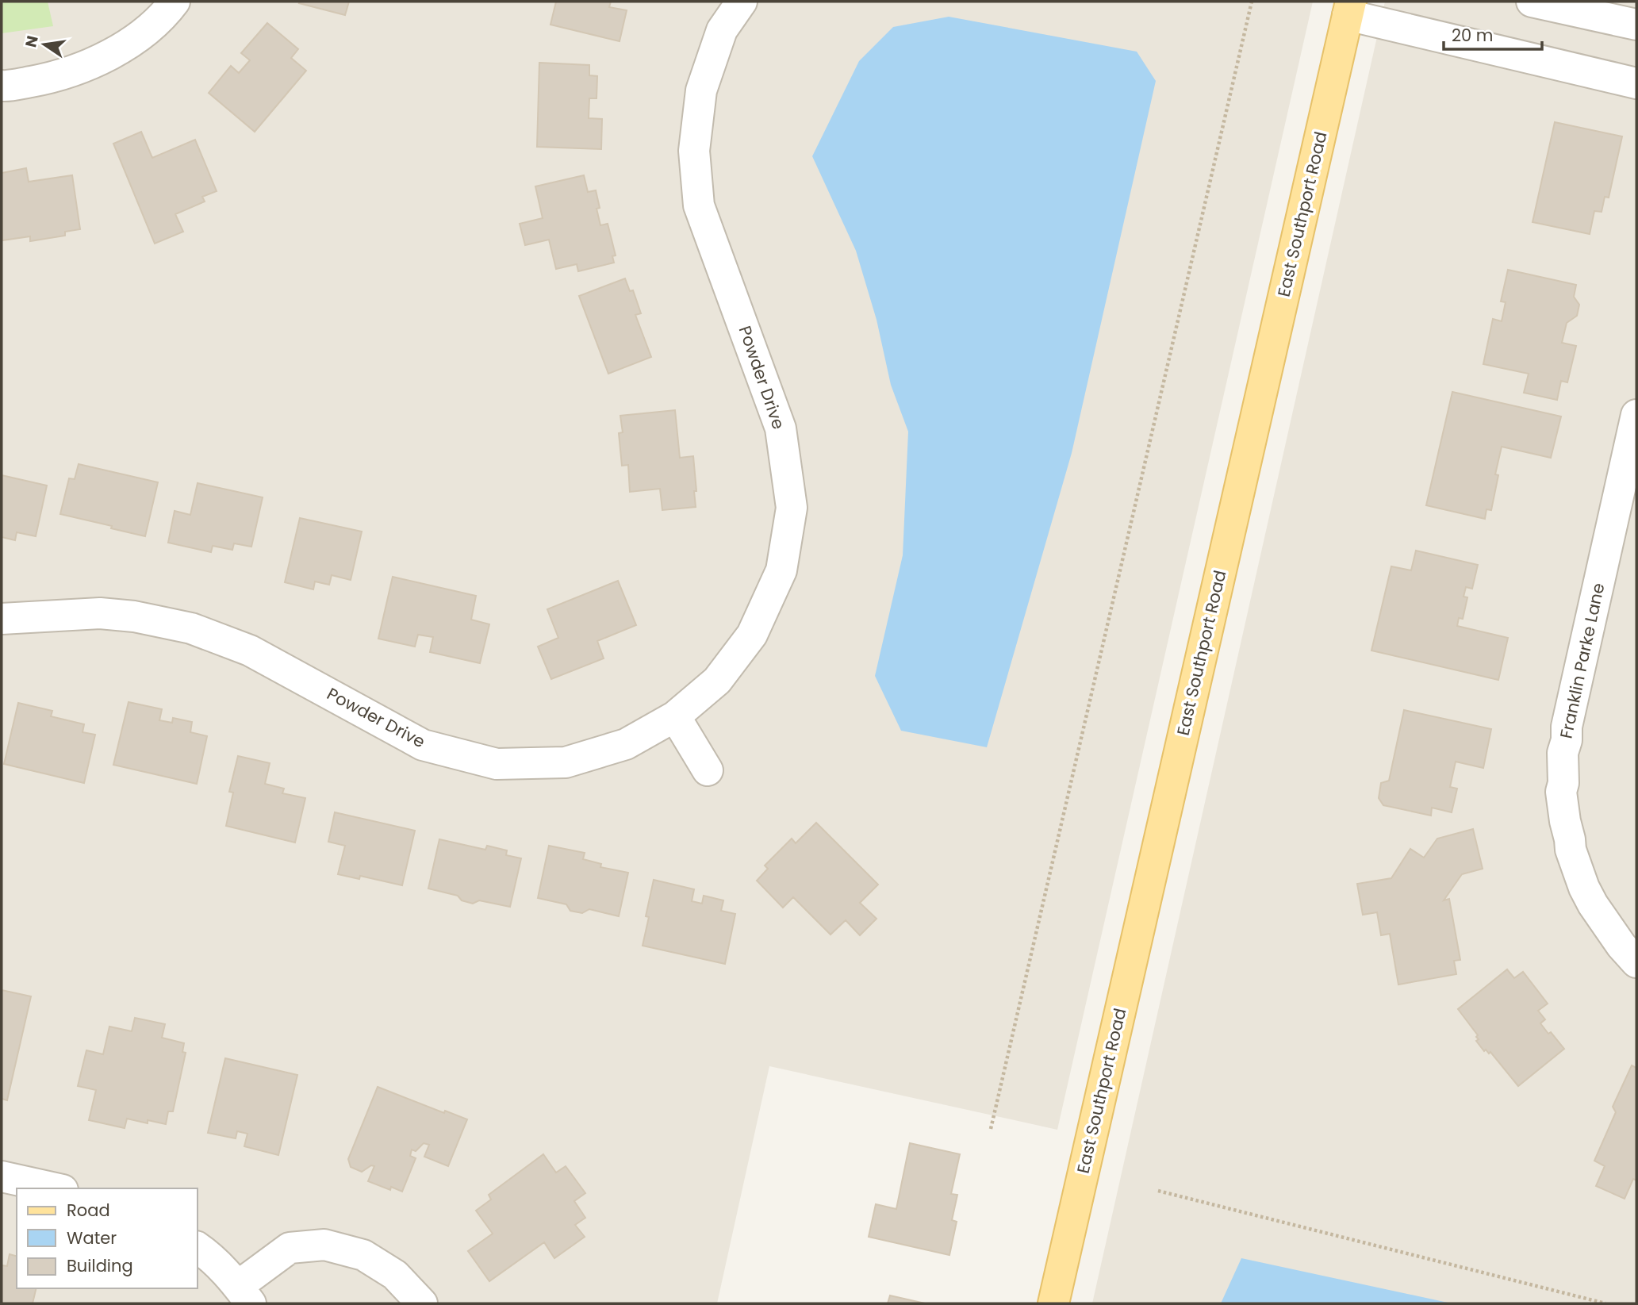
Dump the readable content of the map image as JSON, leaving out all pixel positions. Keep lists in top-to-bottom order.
{
  "streets": {
    "main road": ["East Southport Road"],
    "street": ["Powder Drive", "Franklin Parke Lane"]
  },
  "legend": ["Road", "Water", "Building"],
  "scale_bar": "20 m",
  "north": "left"
}
